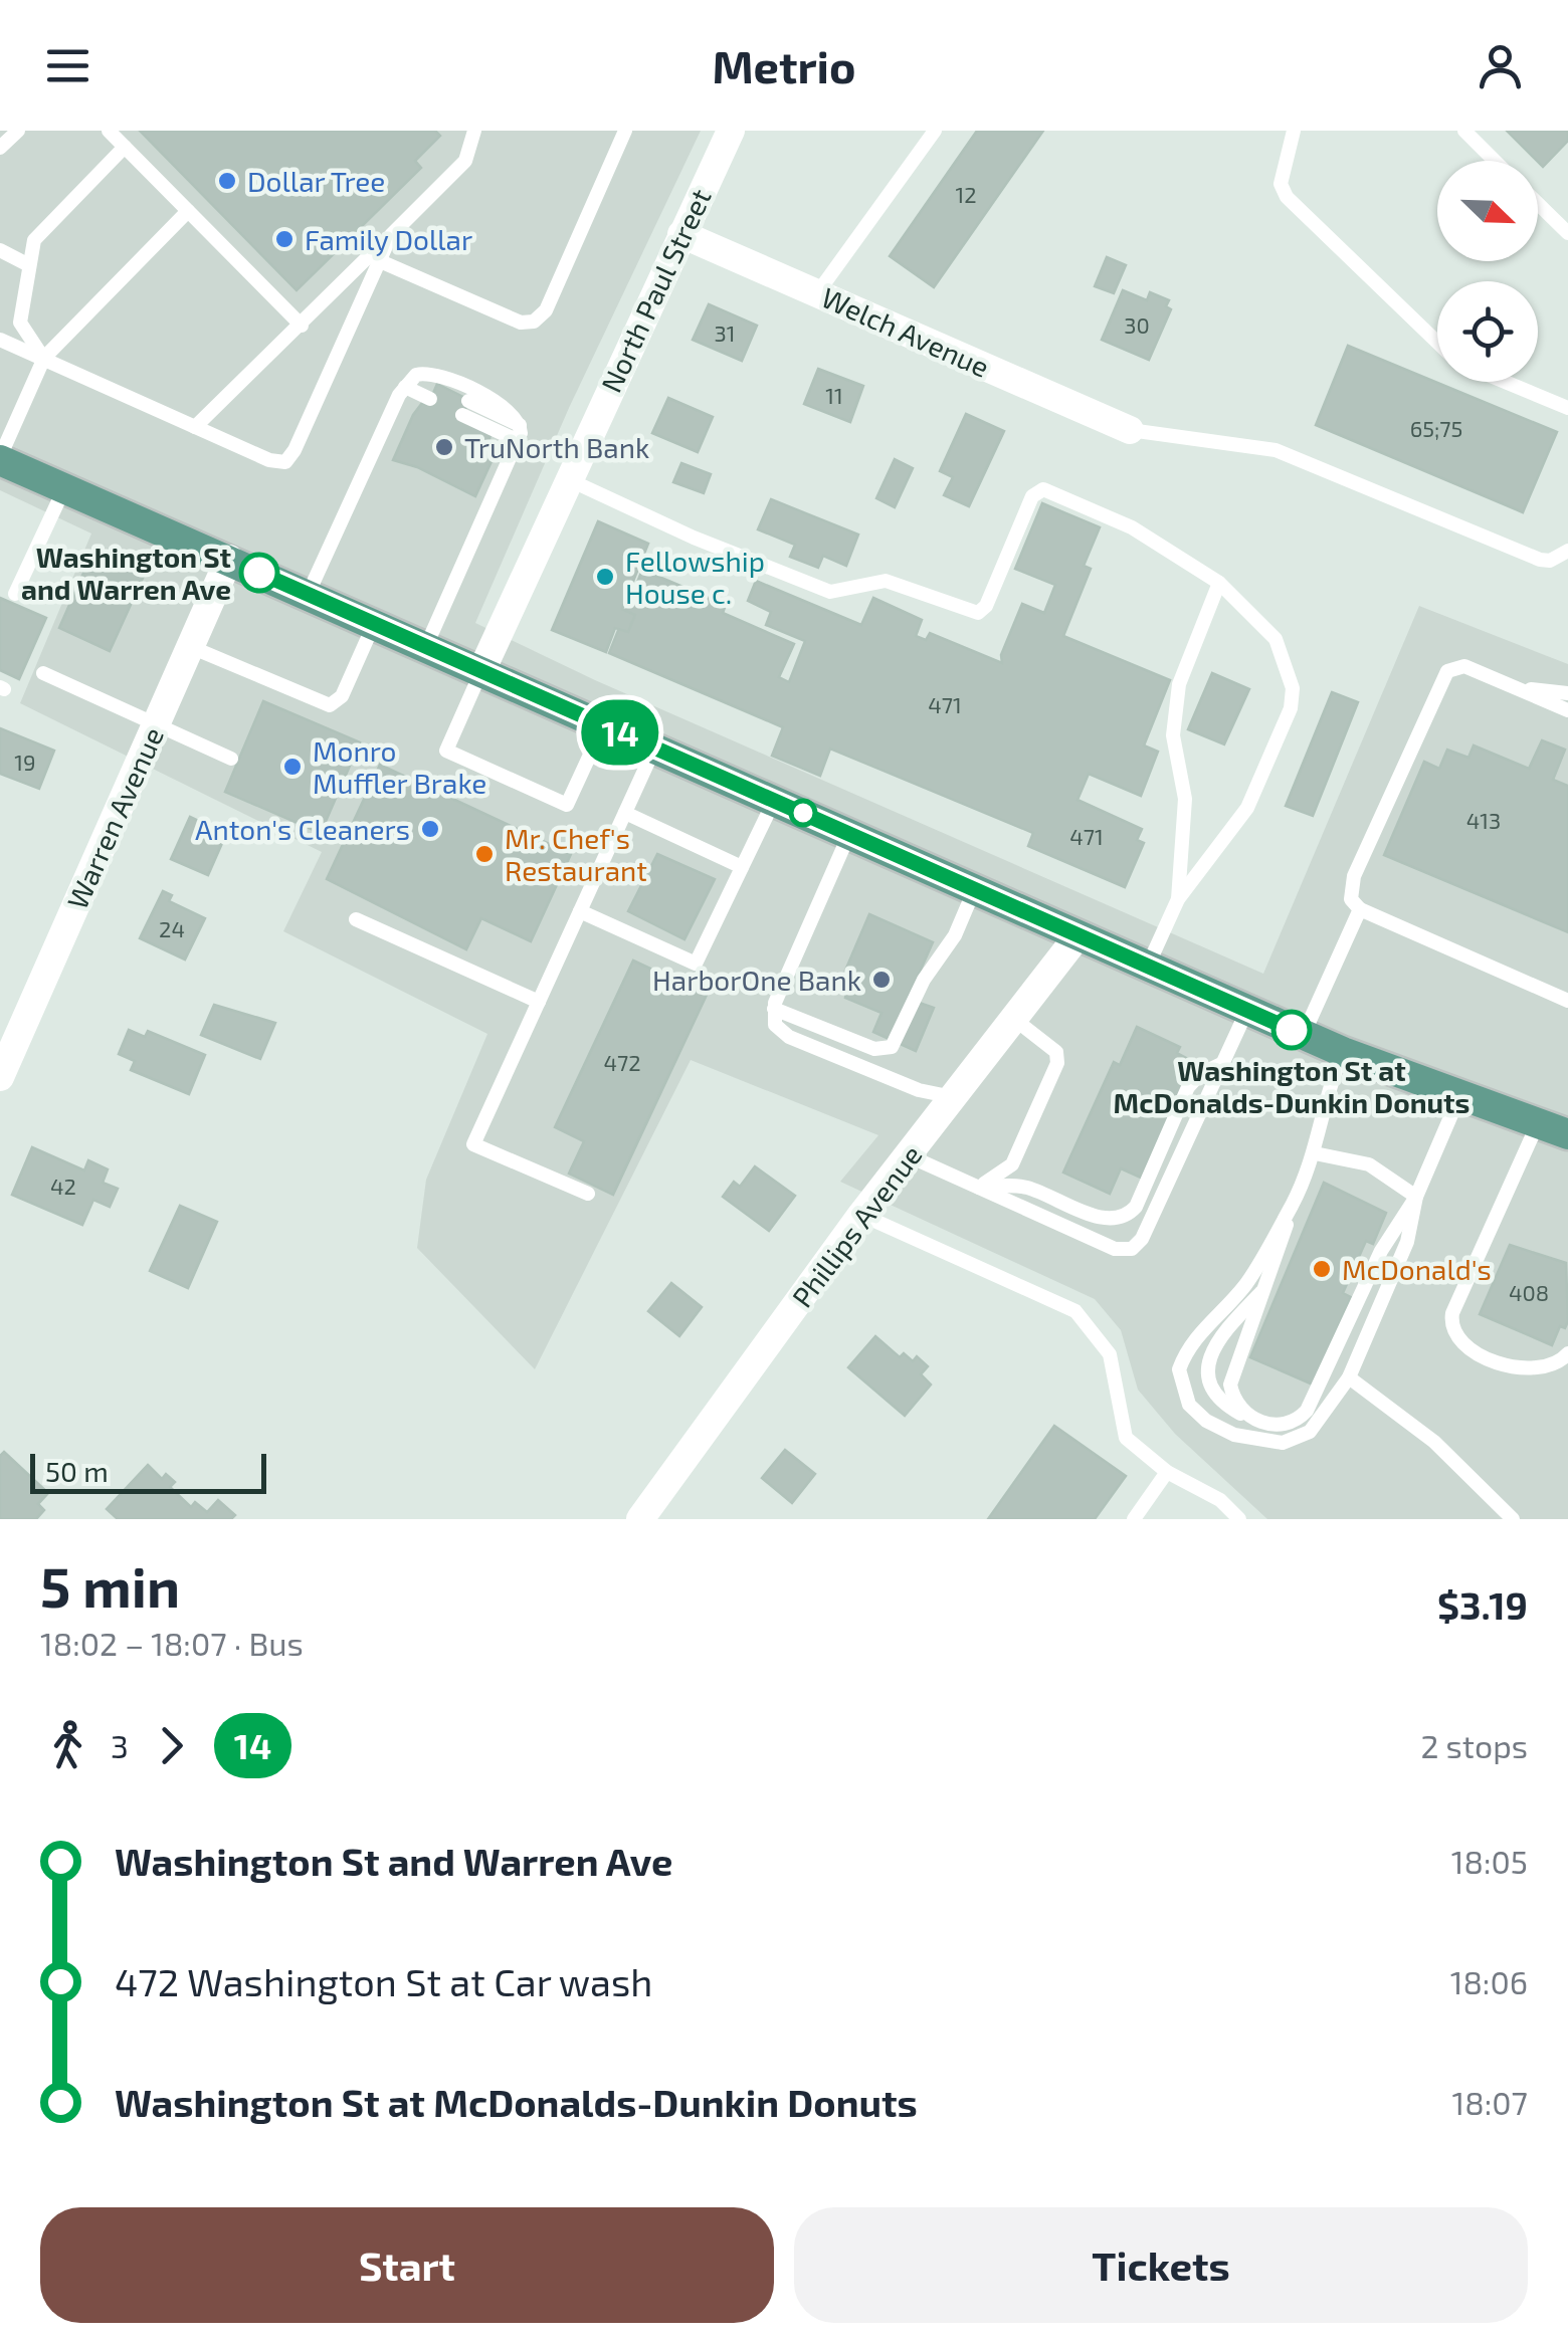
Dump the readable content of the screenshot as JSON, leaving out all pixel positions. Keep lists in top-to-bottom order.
{
  "streets": {
    "street": [
      "North Paul Street",
      "Welch Avenue",
      "Warren Avenue",
      "Phillips Avenue"
    ]
  },
  "crossings": [
    ["North Paul Street", "Welch Avenue"]
  ],
  "places": [
    "Dollar Tree",
    "Family Dollar",
    "TruNorth Bank",
    "Washington St and Warren Ave",
    "Fellowship House c.",
    "Monro Muffler Brake",
    "Anton's Cleaners",
    "Mr. Chef's Restaurant",
    "HarborOne Bank",
    "Washington St at McDonalds-Dunkin Donuts",
    "McDonald's"
  ],
  "lines": ["bus line 14"],
  "house_numbers": [
    "12",
    "30",
    "31",
    "11",
    "65;75",
    "471",
    "19",
    "413",
    "471",
    "24",
    "472",
    "42",
    "408"
  ],
  "scale_bar": "50 m",
  "north": "bottom right",
  "page": {
    "header": "Metrio",
    "on_map": "14",
    "scale": "50 m",
    "heading": ["5 min", "18:02 – 18:07 · Bus", "$3.19"],
    "legs": ["3", "14", "2 stops"],
    "list": [
      {
        "name": "Washington St and Warren Ave",
        "value": "18:05"
      },
      {
        "name": "472 Washington St at Car wash",
        "value": "18:06"
      },
      {
        "name": "Washington St at McDonalds-Dunkin Donuts",
        "value": "18:07"
      }
    ],
    "buttons": ["Start", "Tickets"]
  }
}
